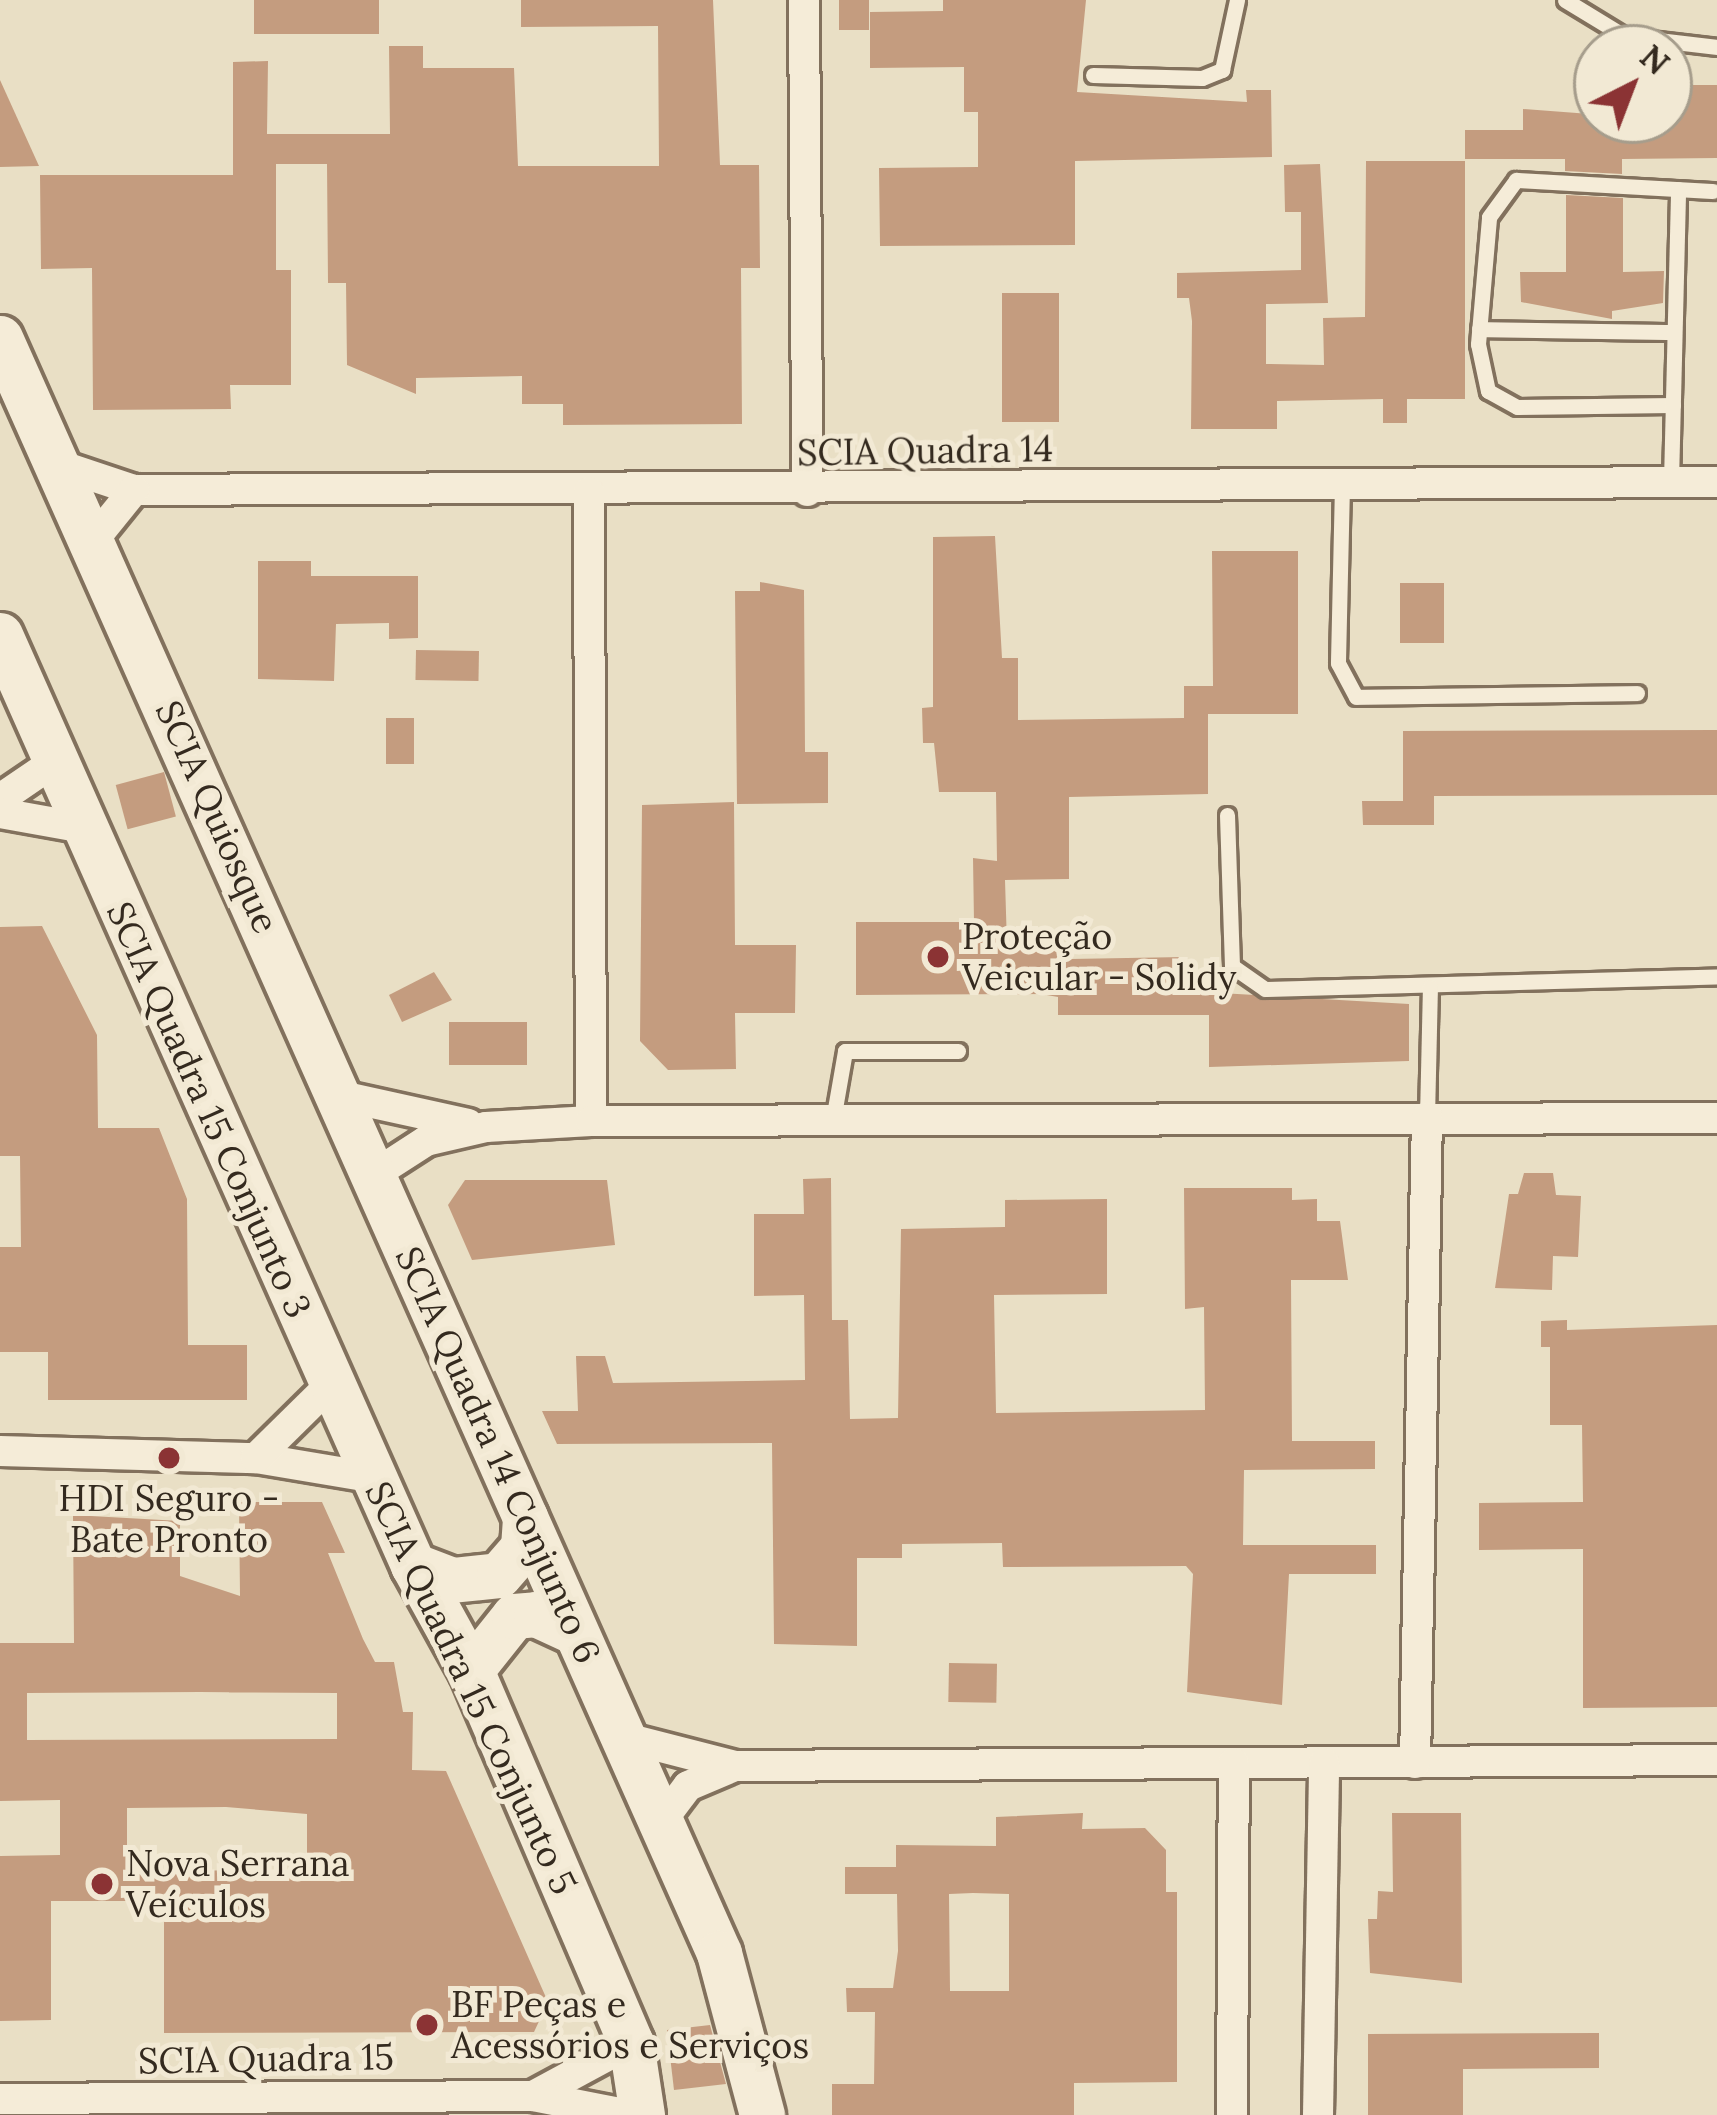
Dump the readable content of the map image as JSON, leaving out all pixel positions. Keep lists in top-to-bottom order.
{
  "streets": {
    "main road": [
      "SCIA Quiosque",
      "SCIA Quadra 15 Conjunto 3",
      "SCIA Quadra 14 Conjunto 6",
      "SCIA Quadra 15 Conjunto 5"
    ],
    "street": ["SCIA Quadra 14", "SCIA Quadra 15"]
  },
  "crossings": [
    ["SCIA Quadra 14", "SCIA Quiosque"],
    ["SCIA Quiosque", "SCIA Quadra 14 Conjunto 6"],
    ["SCIA Quadra 15 Conjunto 3", "SCIA Quadra 15 Conjunto 5"],
    ["SCIA Quadra 15 Conjunto 5", "SCIA Quadra 15"]
  ],
  "places": [
    "Proteção Veicular - Solidy",
    "HDI Seguro - Bate Pronto",
    "Nova Serrana Veículos",
    "BF Peças e Acessórios e Serviços"
  ],
  "north": "top right"
}
